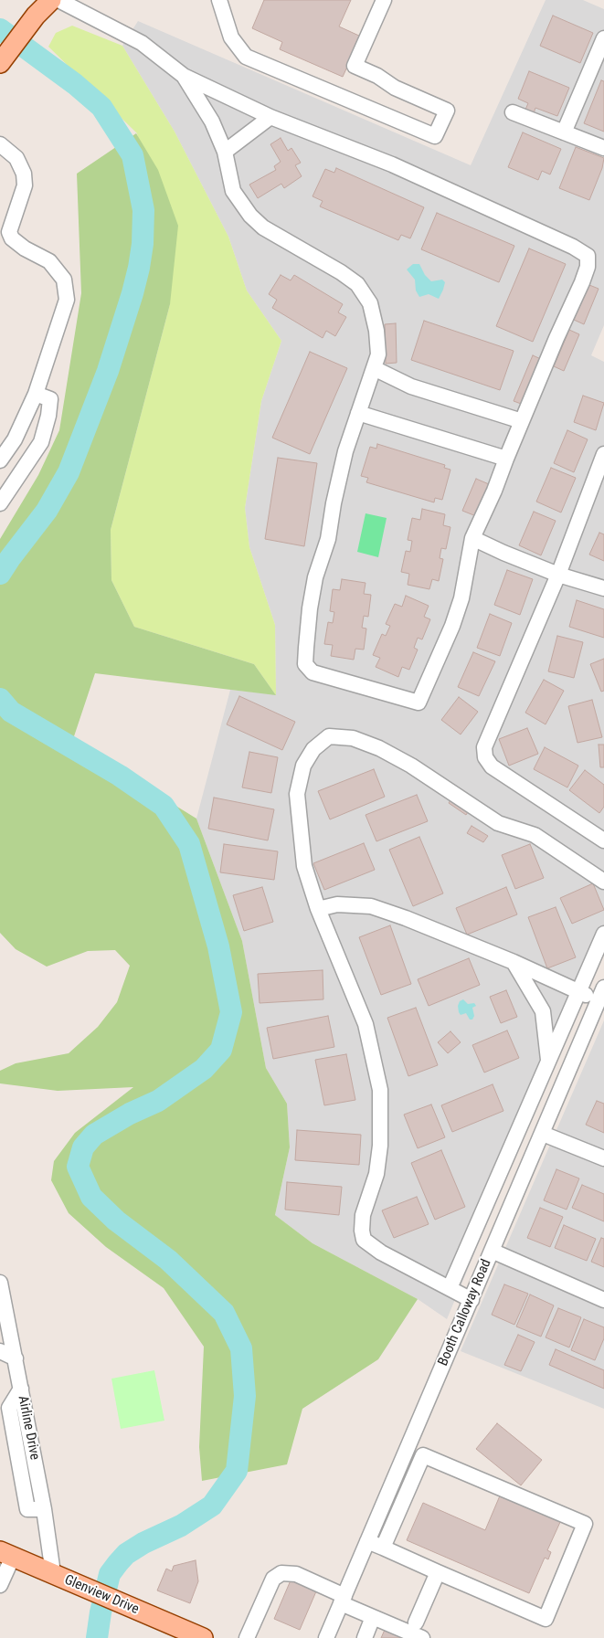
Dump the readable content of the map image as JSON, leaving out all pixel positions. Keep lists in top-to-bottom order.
{
  "streets": {
    "main road": ["Glenview Drive"],
    "street": ["Booth Calloway Road", "Airline Drive"]
  },
  "crossings": [
    ["Airline Drive", "Glenview Drive"]
  ]
}
